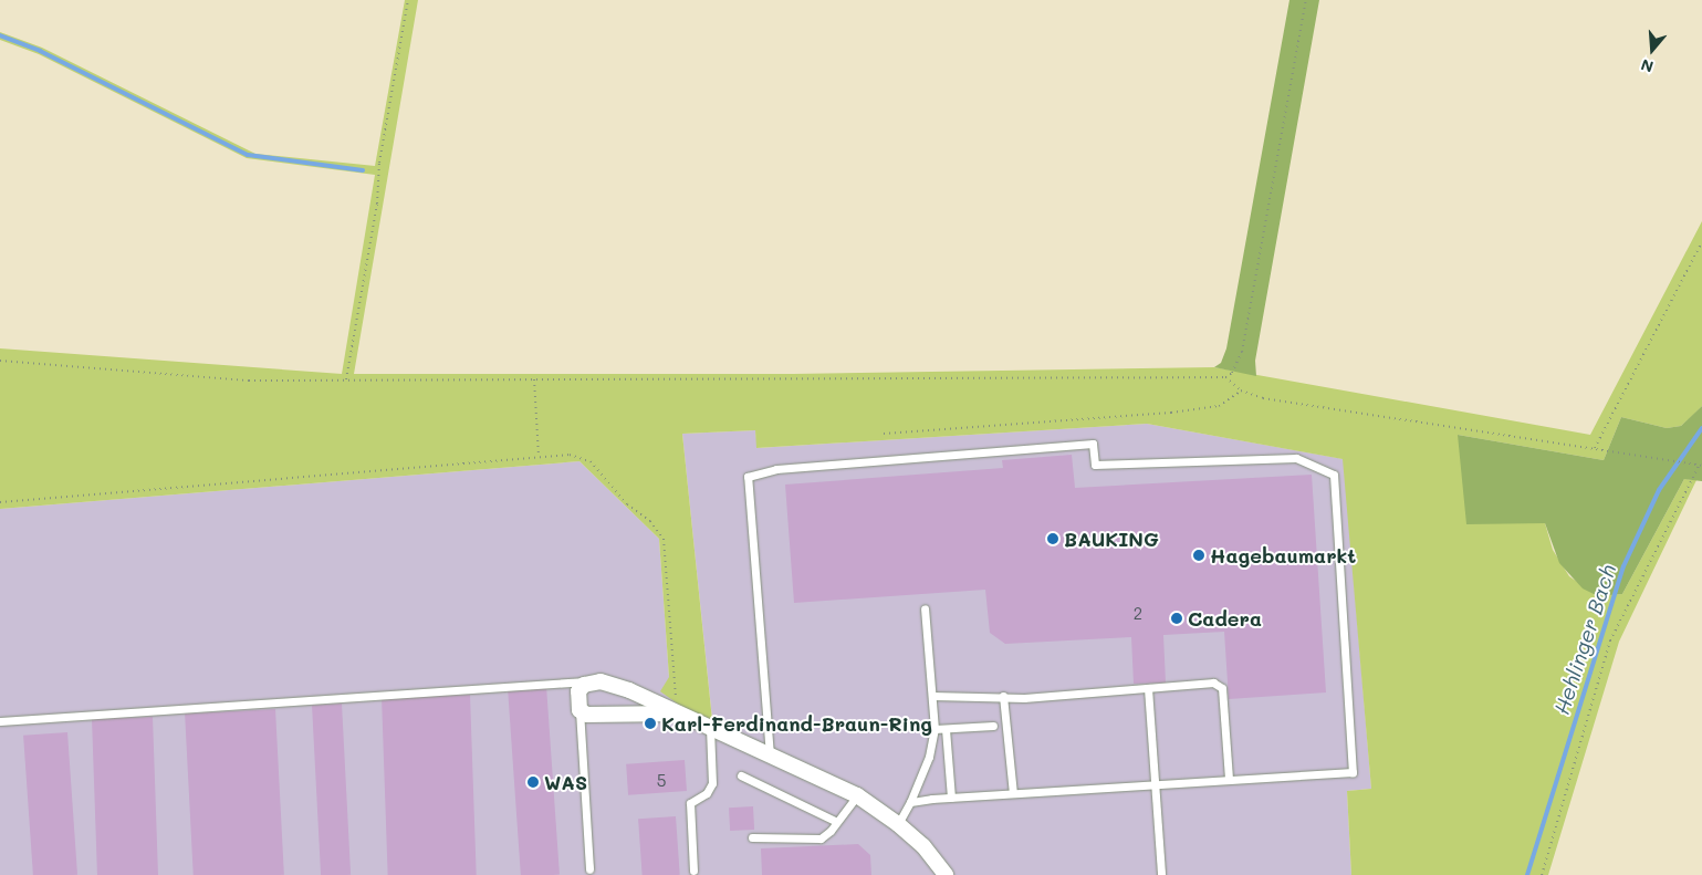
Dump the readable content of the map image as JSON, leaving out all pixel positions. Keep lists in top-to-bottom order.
{
  "water": ["Hehlinger Bach"],
  "places": [
    "BAUKING",
    "Hagebaumarkt",
    "Cadera",
    "Karl-Ferdinand-Braun-Ring",
    "WAS"
  ],
  "house_numbers": ["2", "5"],
  "north": "bottom"
}
